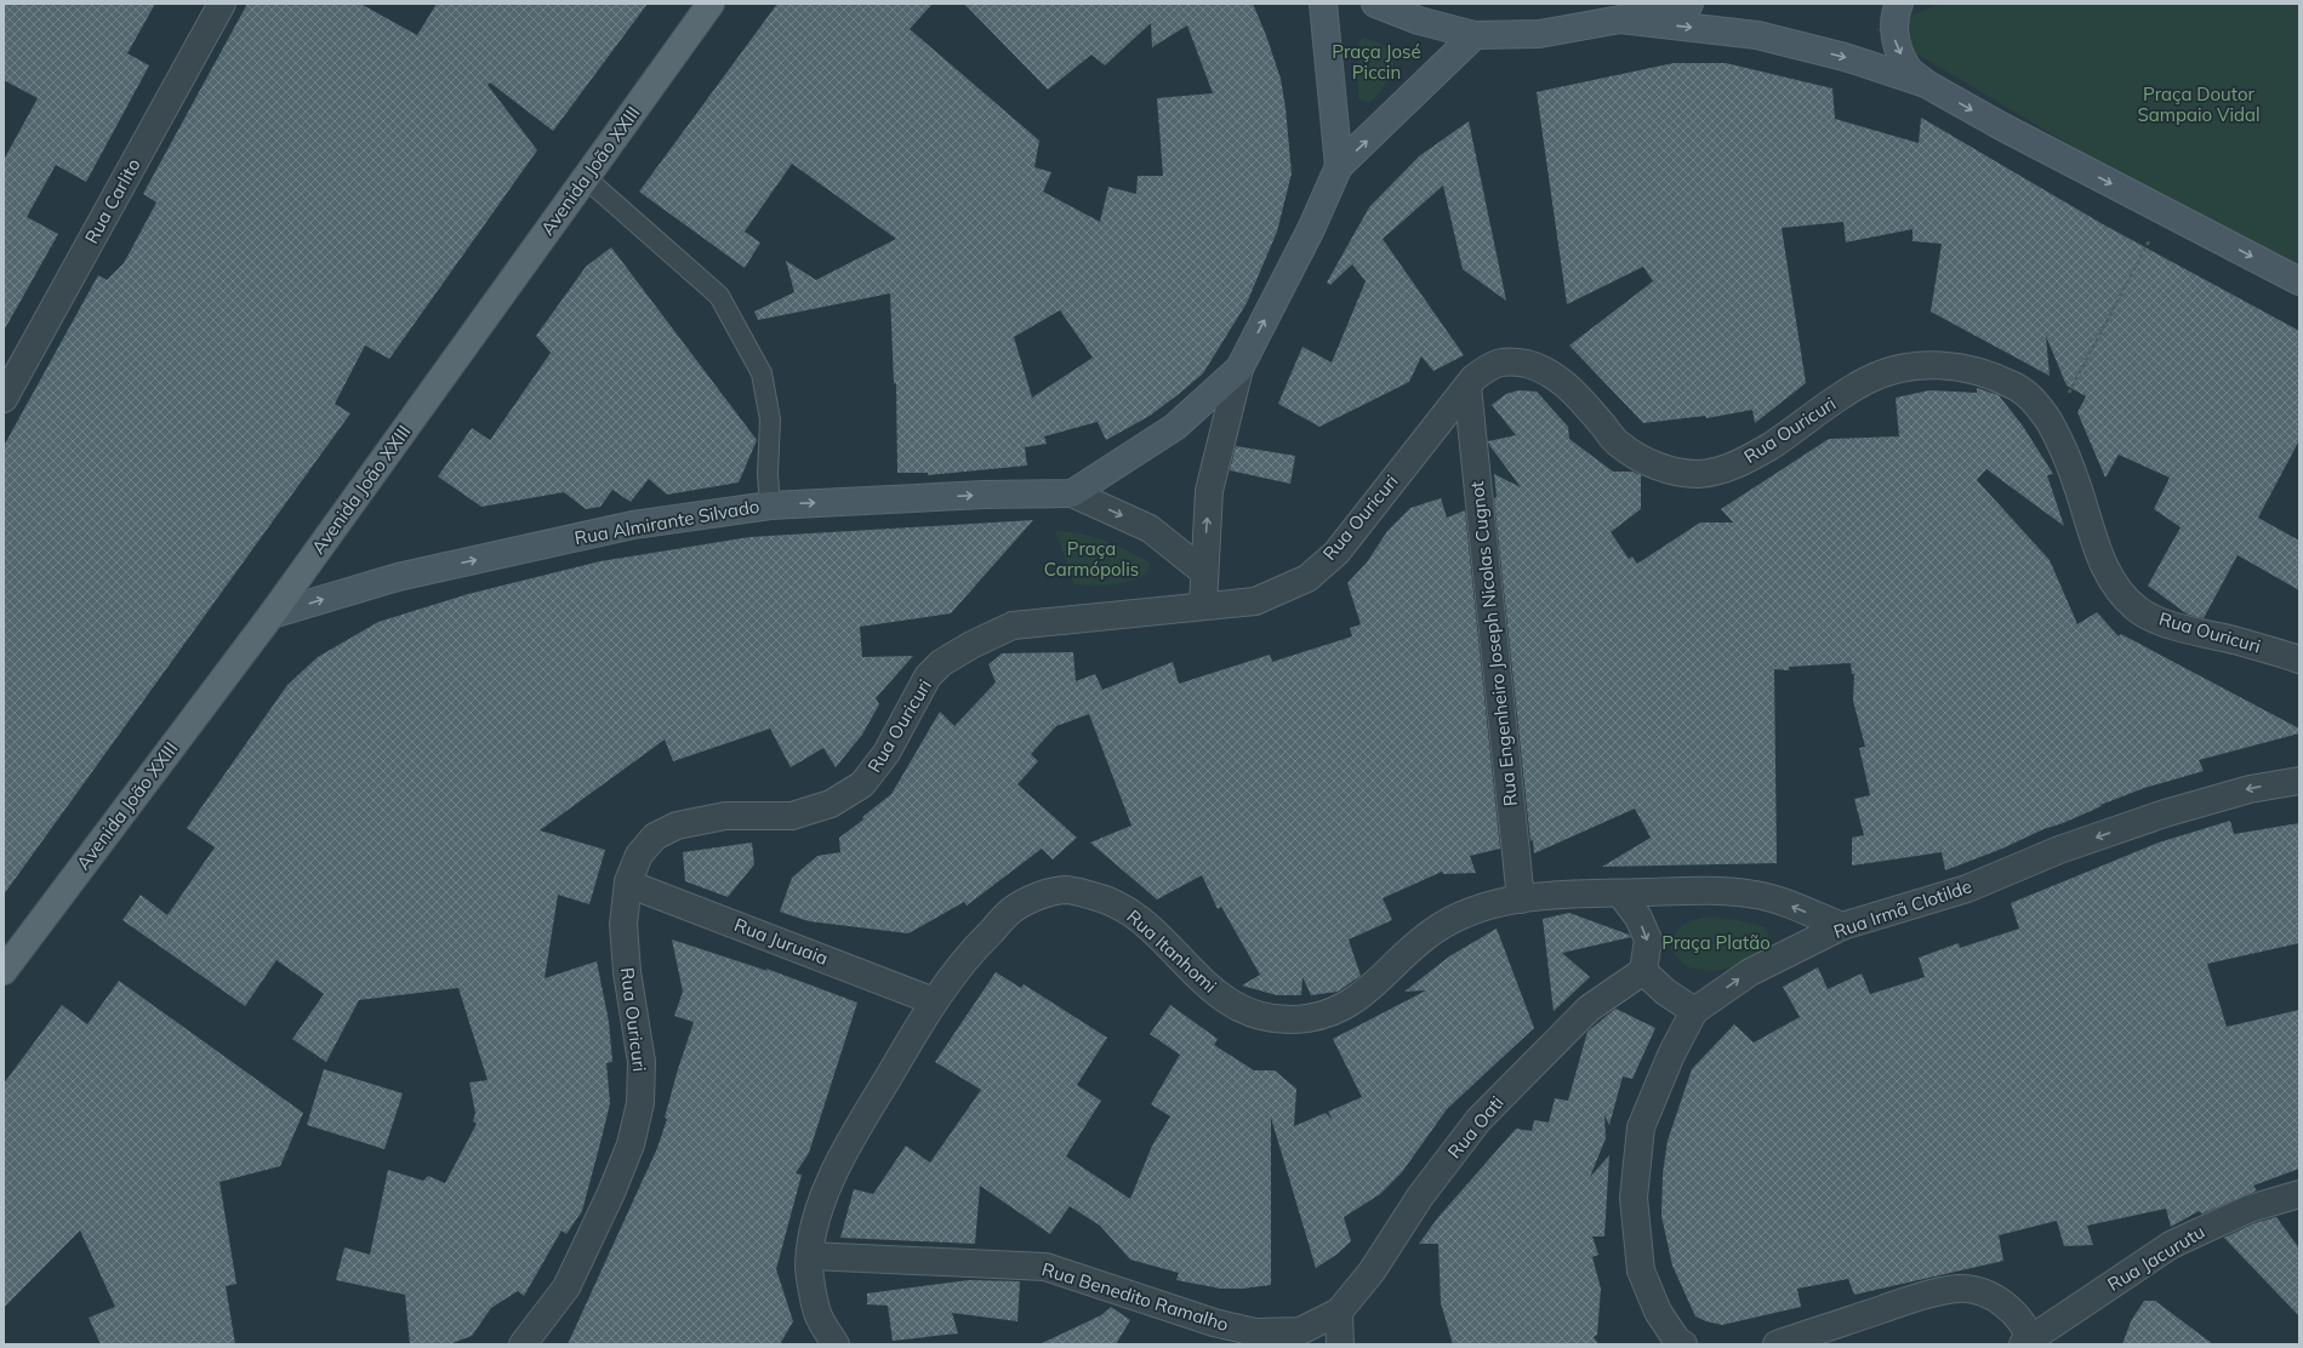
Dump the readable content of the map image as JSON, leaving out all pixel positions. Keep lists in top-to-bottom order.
{
  "streets": {
    "main road": ["Avenida João XXIII"],
    "street": [
      "Rua Carlito",
      "Rua Ouricuri",
      "Rua Almirante Silvado",
      "Rua Engenheiro Joseph Nicolas Cugnot",
      "Rua Irmã Clotilde",
      "Rua Juruaia",
      "Rua Itanhomi",
      "Rua Oati",
      "Rua Jacurutu",
      "Rua Benedito Ramalho"
    ]
  },
  "crossings": [
    ["Avenida João XXIII", "Rua Almirante Silvado"],
    ["Rua Ouricuri", "Rua Engenheiro Joseph Nicolas Cugnot"],
    ["Rua Ouricuri", "Rua Juruaia"],
    ["Rua Engenheiro Joseph Nicolas Cugnot", "Rua Itanhomi"],
    ["Rua Juruaia", "Rua Itanhomi"],
    ["Rua Itanhomi", "Rua Benedito Ramalho"],
    ["Rua Oati", "Rua Benedito Ramalho"]
  ],
  "one_way": ["Rua Almirante Silvado"],
  "parks": [
    "Praça José Piccin",
    "Praça Doutor Sampaio Vidal",
    "Praça Carmópolis",
    "Praça Platão"
  ]
}
